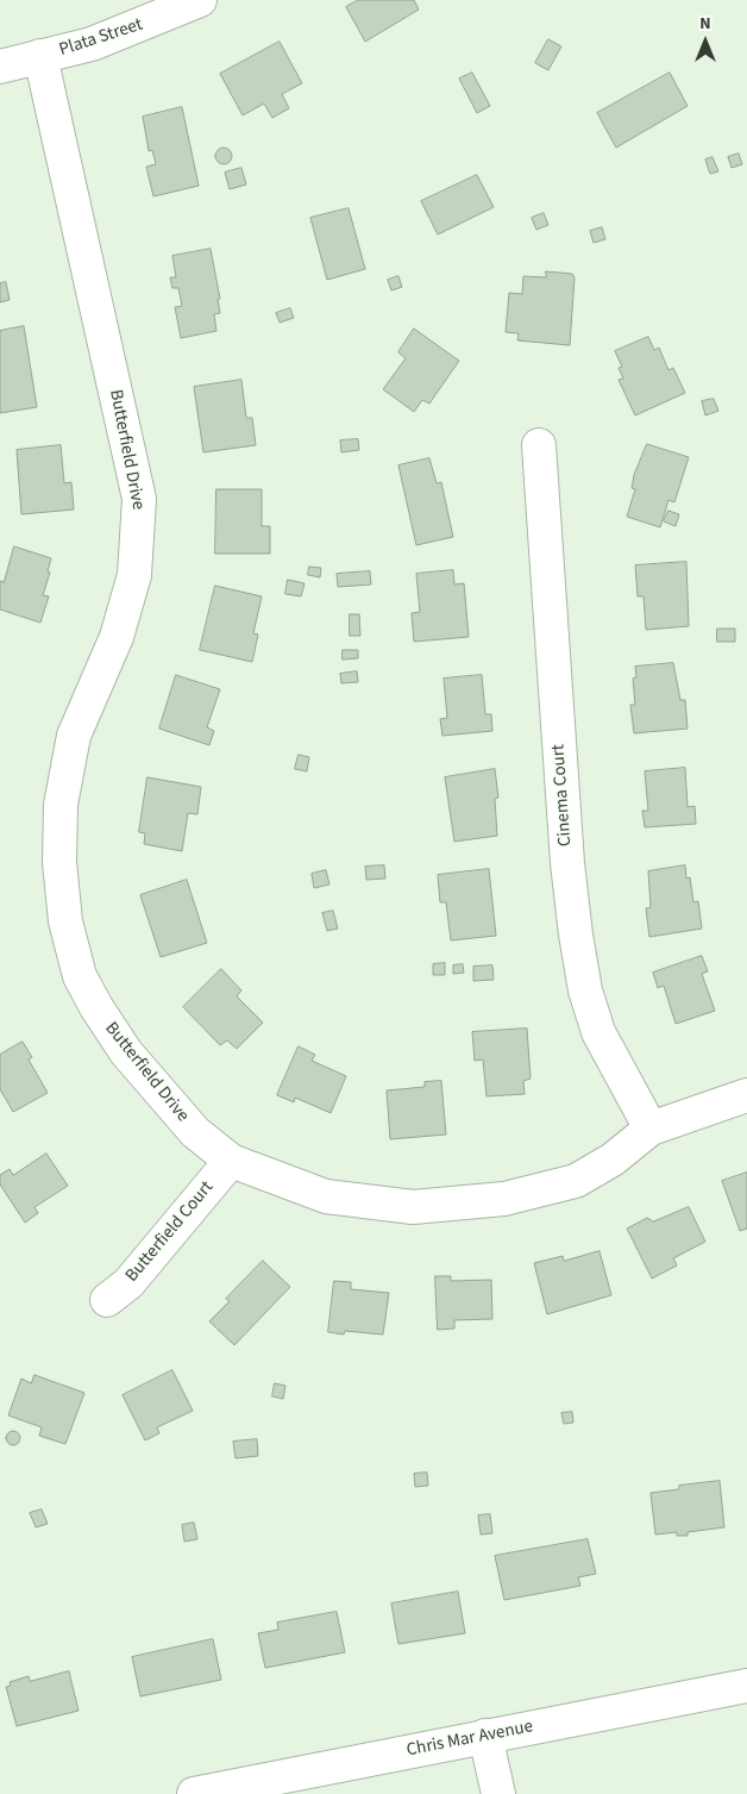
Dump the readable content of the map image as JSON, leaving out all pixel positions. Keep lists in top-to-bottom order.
{
  "streets": {
    "street": [
      "Plata Street",
      "Butterfield Drive",
      "Cinema Court",
      "Butterfield Court",
      "Chris Mar Avenue"
    ]
  },
  "crossings": [
    ["Plata Street", "Butterfield Drive"],
    ["Butterfield Drive", "Cinema Court"],
    ["Butterfield Drive", "Butterfield Court"]
  ],
  "north": "top"
}
